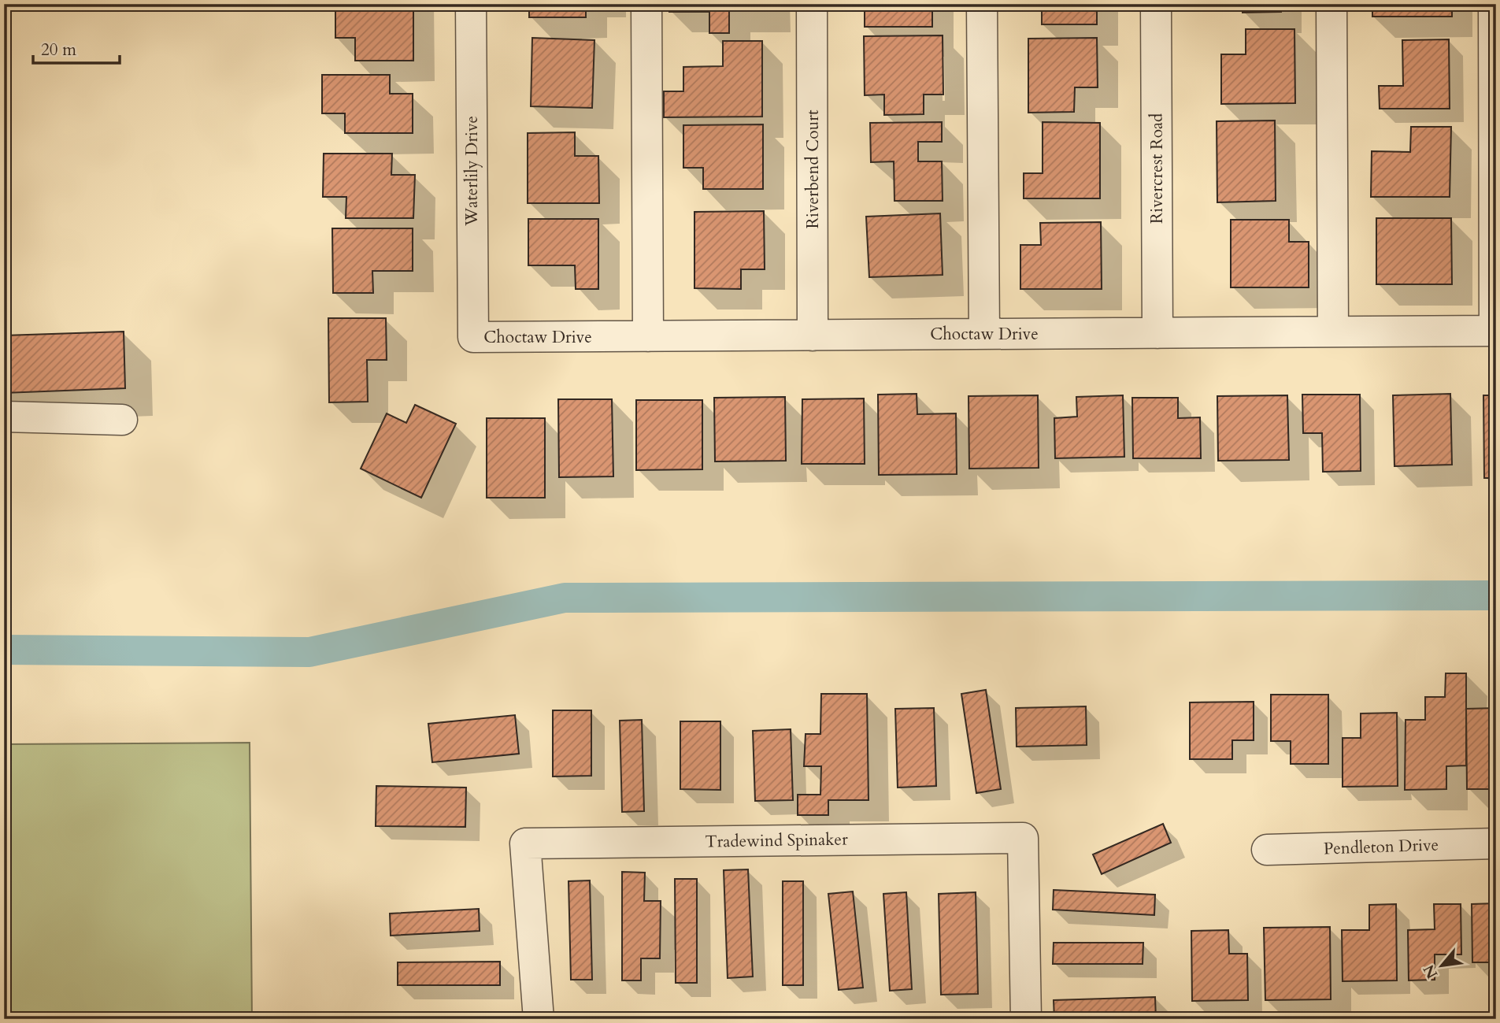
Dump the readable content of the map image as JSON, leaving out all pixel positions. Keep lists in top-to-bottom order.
{
  "streets": {
    "street": [
      "Rivercrest Road",
      "Riverbend Court",
      "Waterlily Drive",
      "Choctaw Drive",
      "Tradewind Spinaker",
      "Pendleton Drive"
    ]
  },
  "crossings": [
    ["Rivercrest Road", "Choctaw Drive"],
    ["Riverbend Court", "Choctaw Drive"],
    ["Waterlily Drive", "Choctaw Drive"]
  ],
  "scale_bar": "20 m",
  "north": "bottom left"
}
